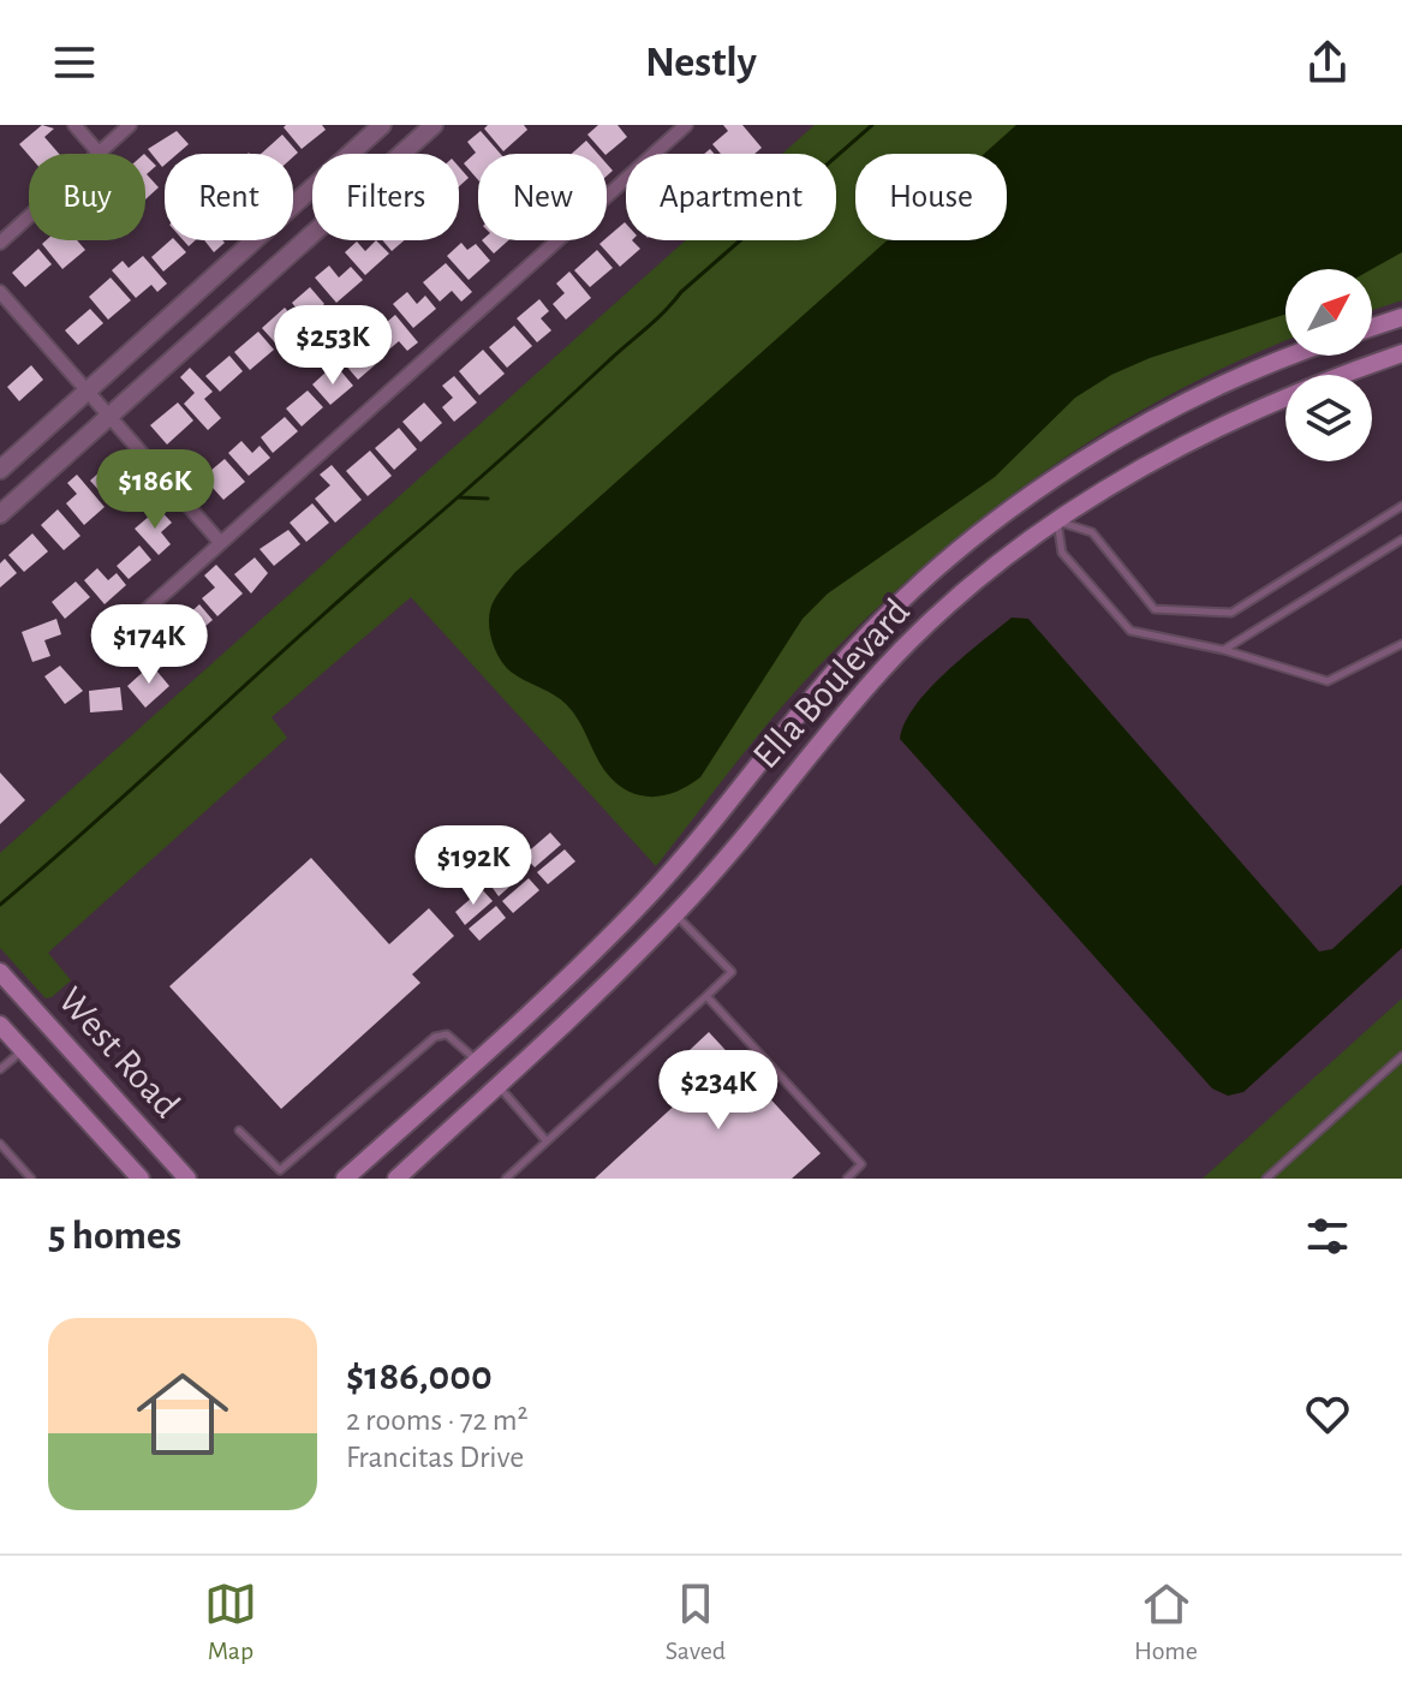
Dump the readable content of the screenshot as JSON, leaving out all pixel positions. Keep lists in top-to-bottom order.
{
  "streets": {
    "main road": ["Ella Boulevard", "West Road"]
  },
  "north": "top right",
  "page": {
    "header": "Nestly",
    "chip": [
      "Buy",
      "Rent",
      "Filters",
      "New",
      "Apartment",
      "House"
    ],
    "price": [
      "$253K",
      "$186K",
      "$174K",
      "$192K",
      "$234K"
    ],
    "heading": "5 homes",
    "list": [
      {
        "name": "$186,000",
        "note": "2 rooms · 72 m² · Francitas Drive"
      }
    ],
    "tabs": ["Map", "Saved", "Home"]
  }
}
